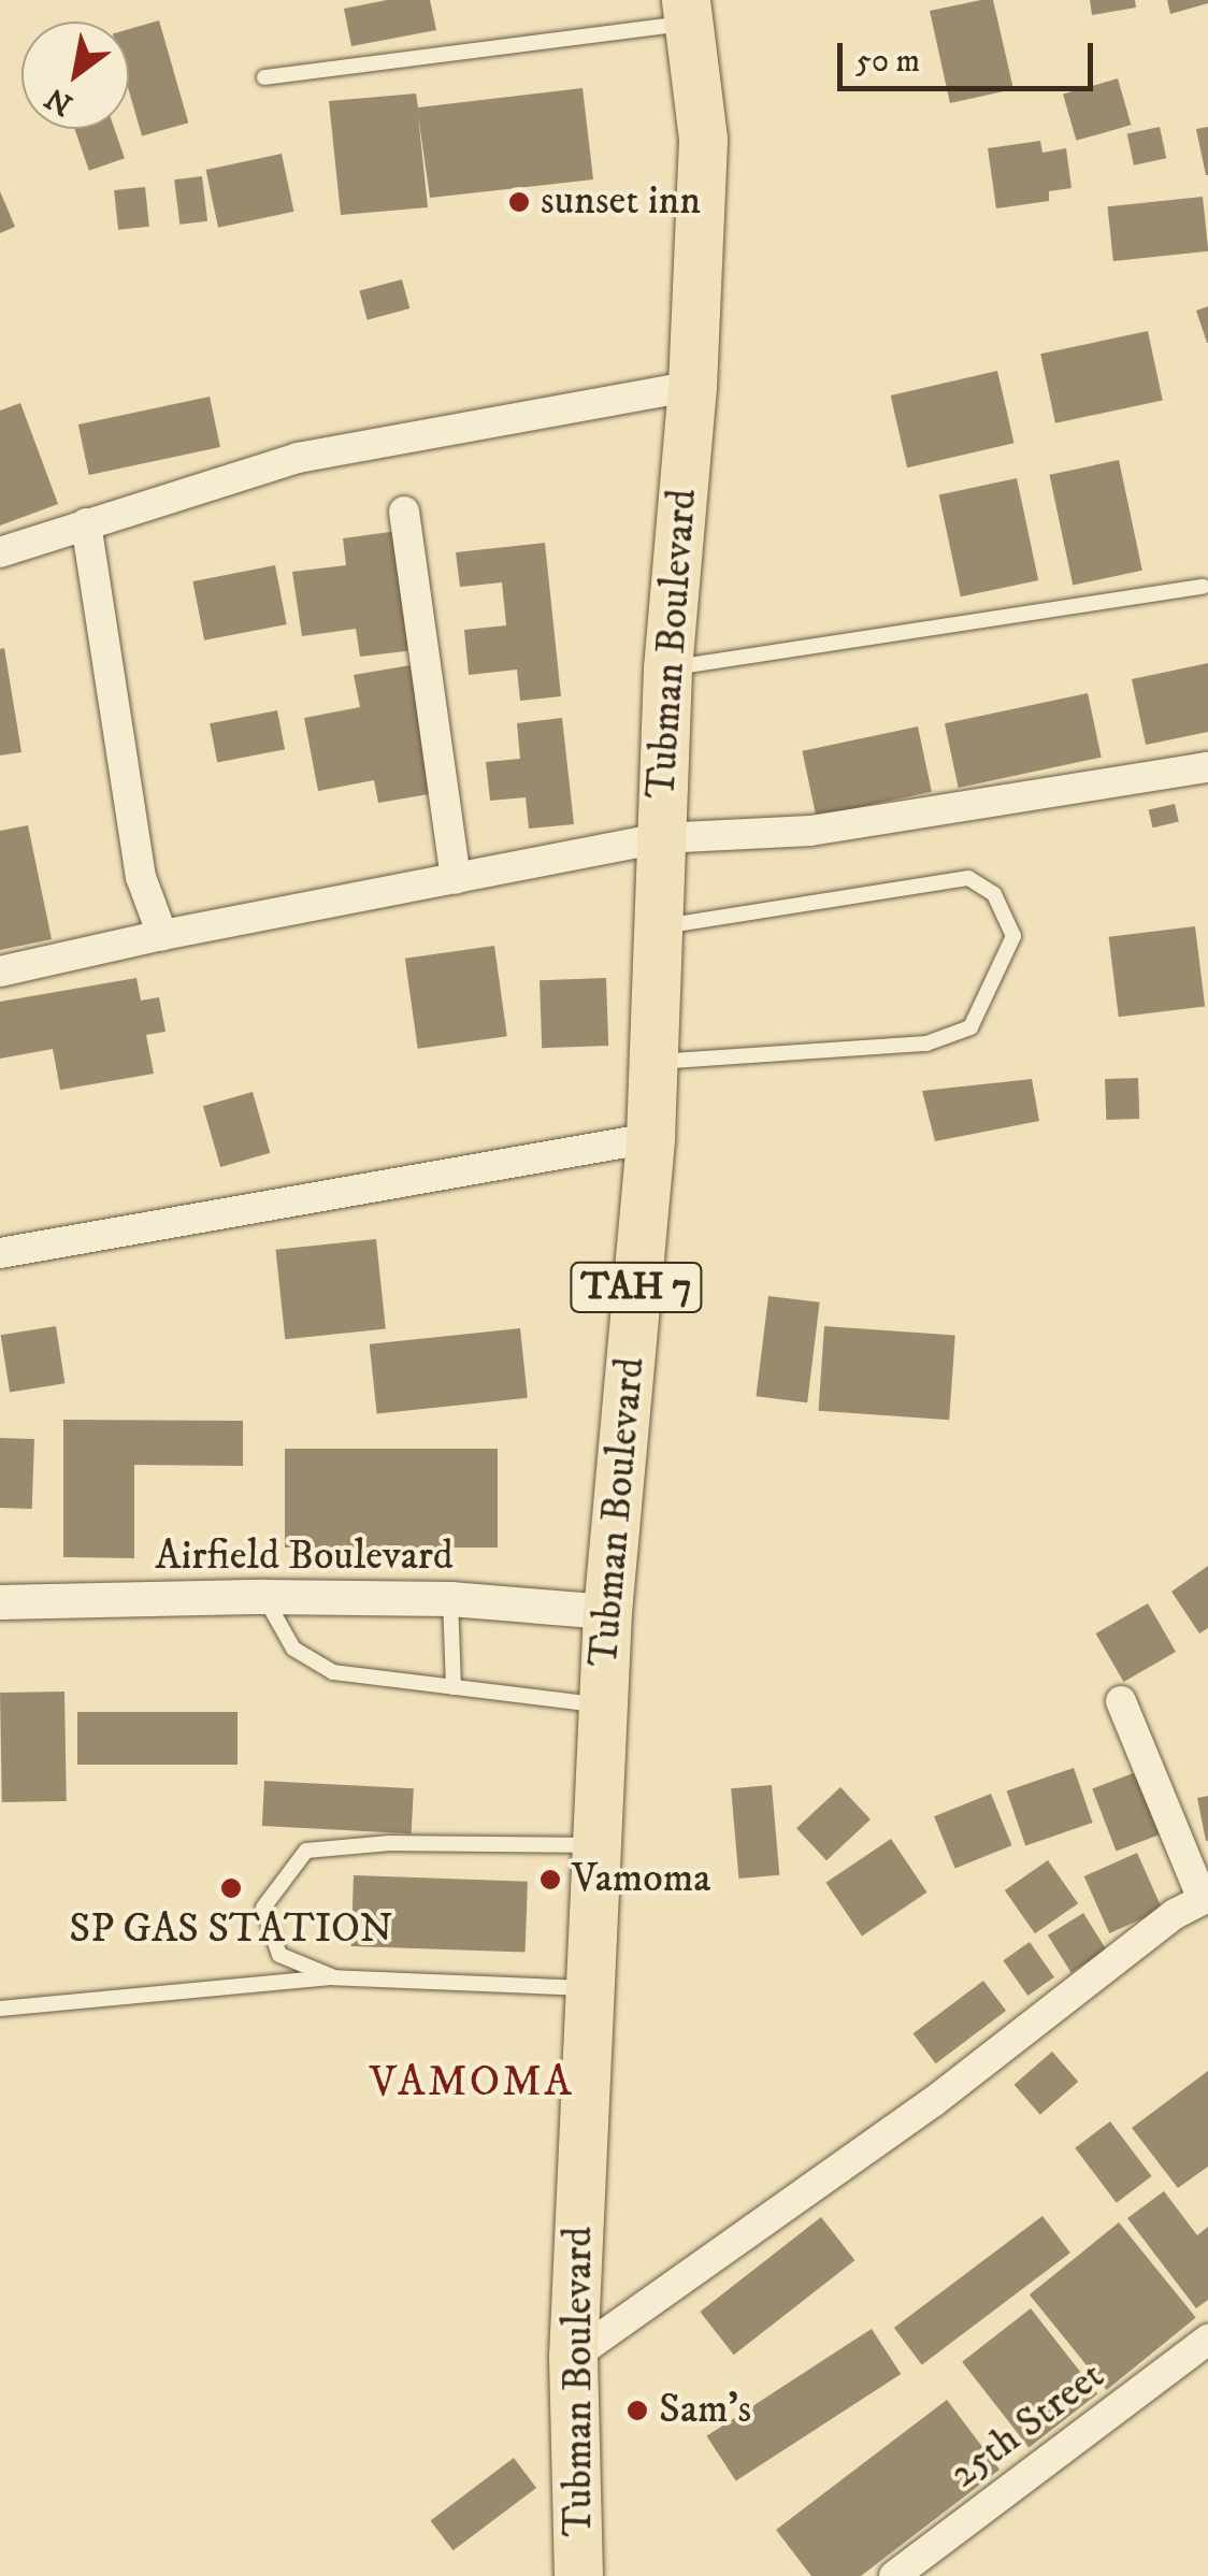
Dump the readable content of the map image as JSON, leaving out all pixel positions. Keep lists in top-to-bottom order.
{
  "streets": {
    "highway": ["Tubman Boulevard", "TAH 7"],
    "street": ["Airfield Boulevard", "25th Street"]
  },
  "crossings": [
    ["Tubman Boulevard", "Airfield Boulevard"]
  ],
  "districts": ["VAMOMA"],
  "places": [
    "sunset inn",
    "Vamoma",
    "SP GAS STATION",
    "Sam's"
  ],
  "scale_bar": "50 m",
  "north": "bottom left"
}
